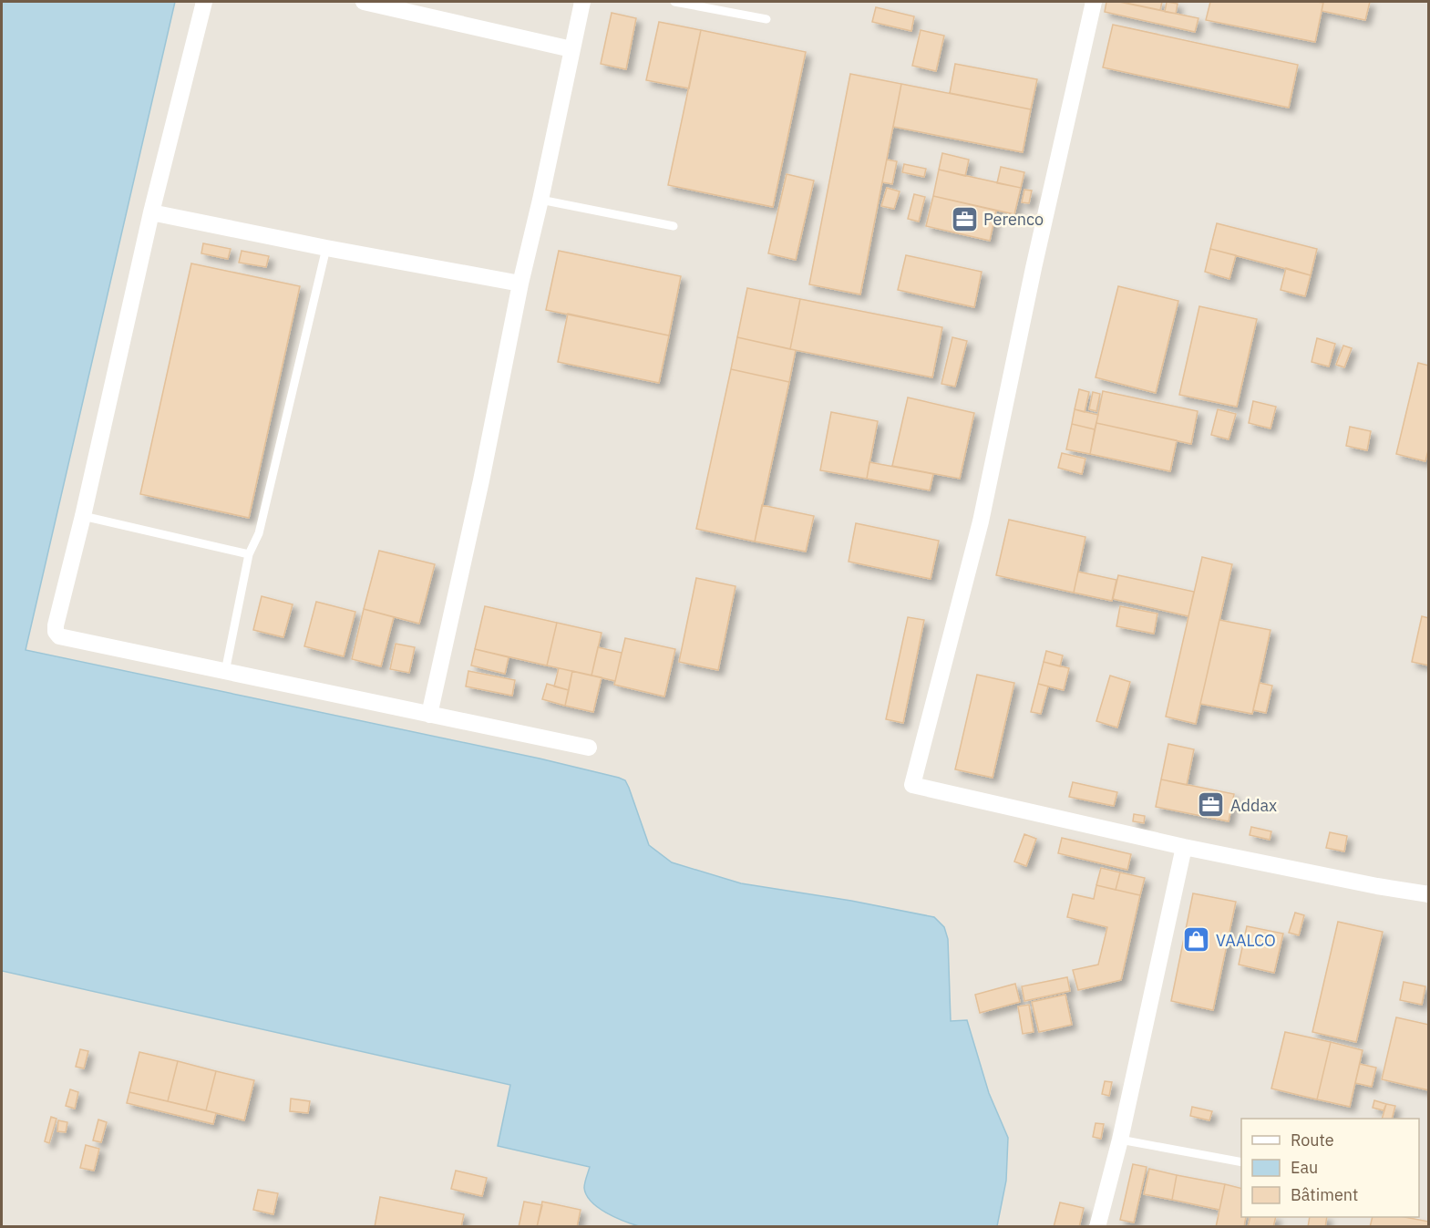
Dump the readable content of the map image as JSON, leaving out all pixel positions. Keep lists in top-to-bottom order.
{
  "places": {
    "office": ["Perenco", "Addax"],
    "shop": ["VAALCO"]
  },
  "legend": ["Route", "Eau", "Bâtiment"]
}
